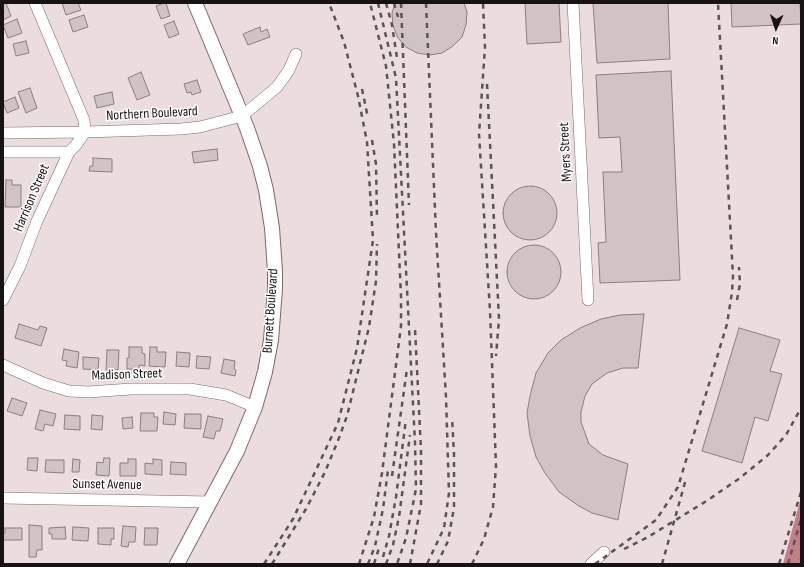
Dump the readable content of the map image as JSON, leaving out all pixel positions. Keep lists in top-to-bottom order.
{
  "streets": {
    "main road": ["Burnett Boulevard"],
    "street": [
      "Northern Boulevard",
      "Myers Street",
      "Harrison Street",
      "Madison Street",
      "Sunset Avenue"
    ]
  },
  "crossings": [
    ["Northern Boulevard", "Burnett Boulevard"],
    ["Burnett Boulevard", "Madison Street"],
    ["Burnett Boulevard", "Sunset Avenue"]
  ],
  "north": "bottom"
}
